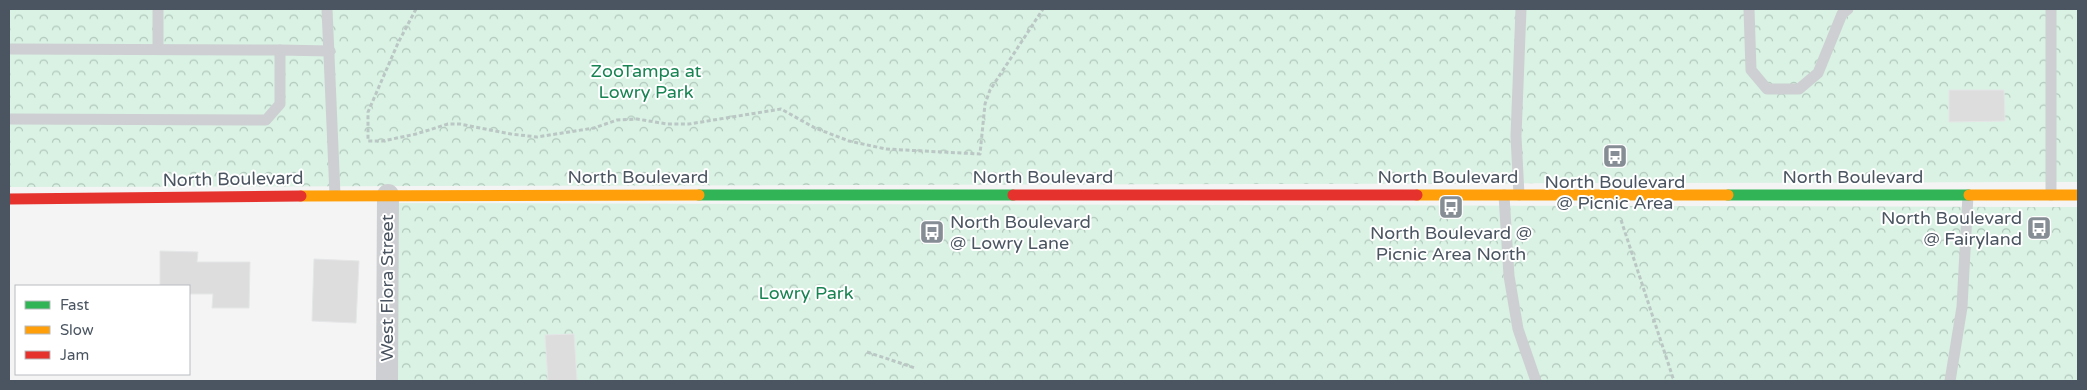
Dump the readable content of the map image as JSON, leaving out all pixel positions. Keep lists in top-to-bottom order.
{
  "streets": {
    "street": ["North Boulevard", "West Flora Street"]
  },
  "crossings": [
    ["North Boulevard", "West Flora Street"]
  ],
  "parks": ["ZooTampa at Lowry Park", "Lowry Park"],
  "places": {
    "bus stop": [
      "North Boulevard @ Picnic Area",
      "North Boulevard @ Picnic Area North",
      "North Boulevard @ Fairyland",
      "North Boulevard @ Lowry Lane"
    ]
  },
  "legend": ["Fast", "Slow", "Jam"]
}
